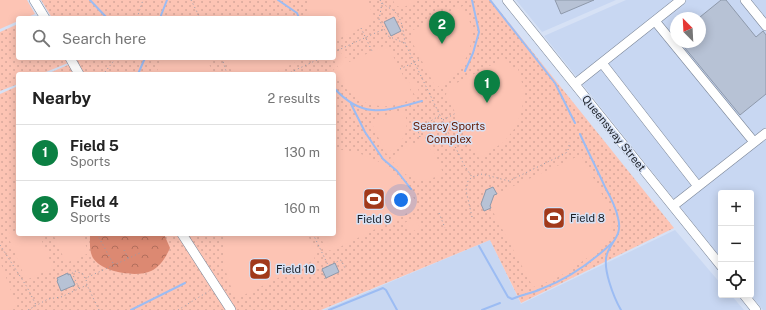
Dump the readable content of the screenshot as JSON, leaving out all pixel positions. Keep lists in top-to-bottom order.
{
  "streets": {
    "street": ["Queensway Street"]
  },
  "parks": ["Searcy Sports Complex"],
  "places": {
    "sports": ["Field 9", "Field 8", "Field 10"]
  },
  "north": "top left",
  "page": {
    "pins": ["2", "1"],
    "search": "Search here",
    "heading": ["Nearby", "2 results"],
    "list": [
      {
        "mark": "1",
        "name": "Field 5",
        "note": "Sports",
        "value": "130 m"
      },
      {
        "mark": "2",
        "name": "Field 4",
        "note": "Sports",
        "value": "160 m"
      }
    ],
    "map_buttons": ["+", "−"]
  }
}
